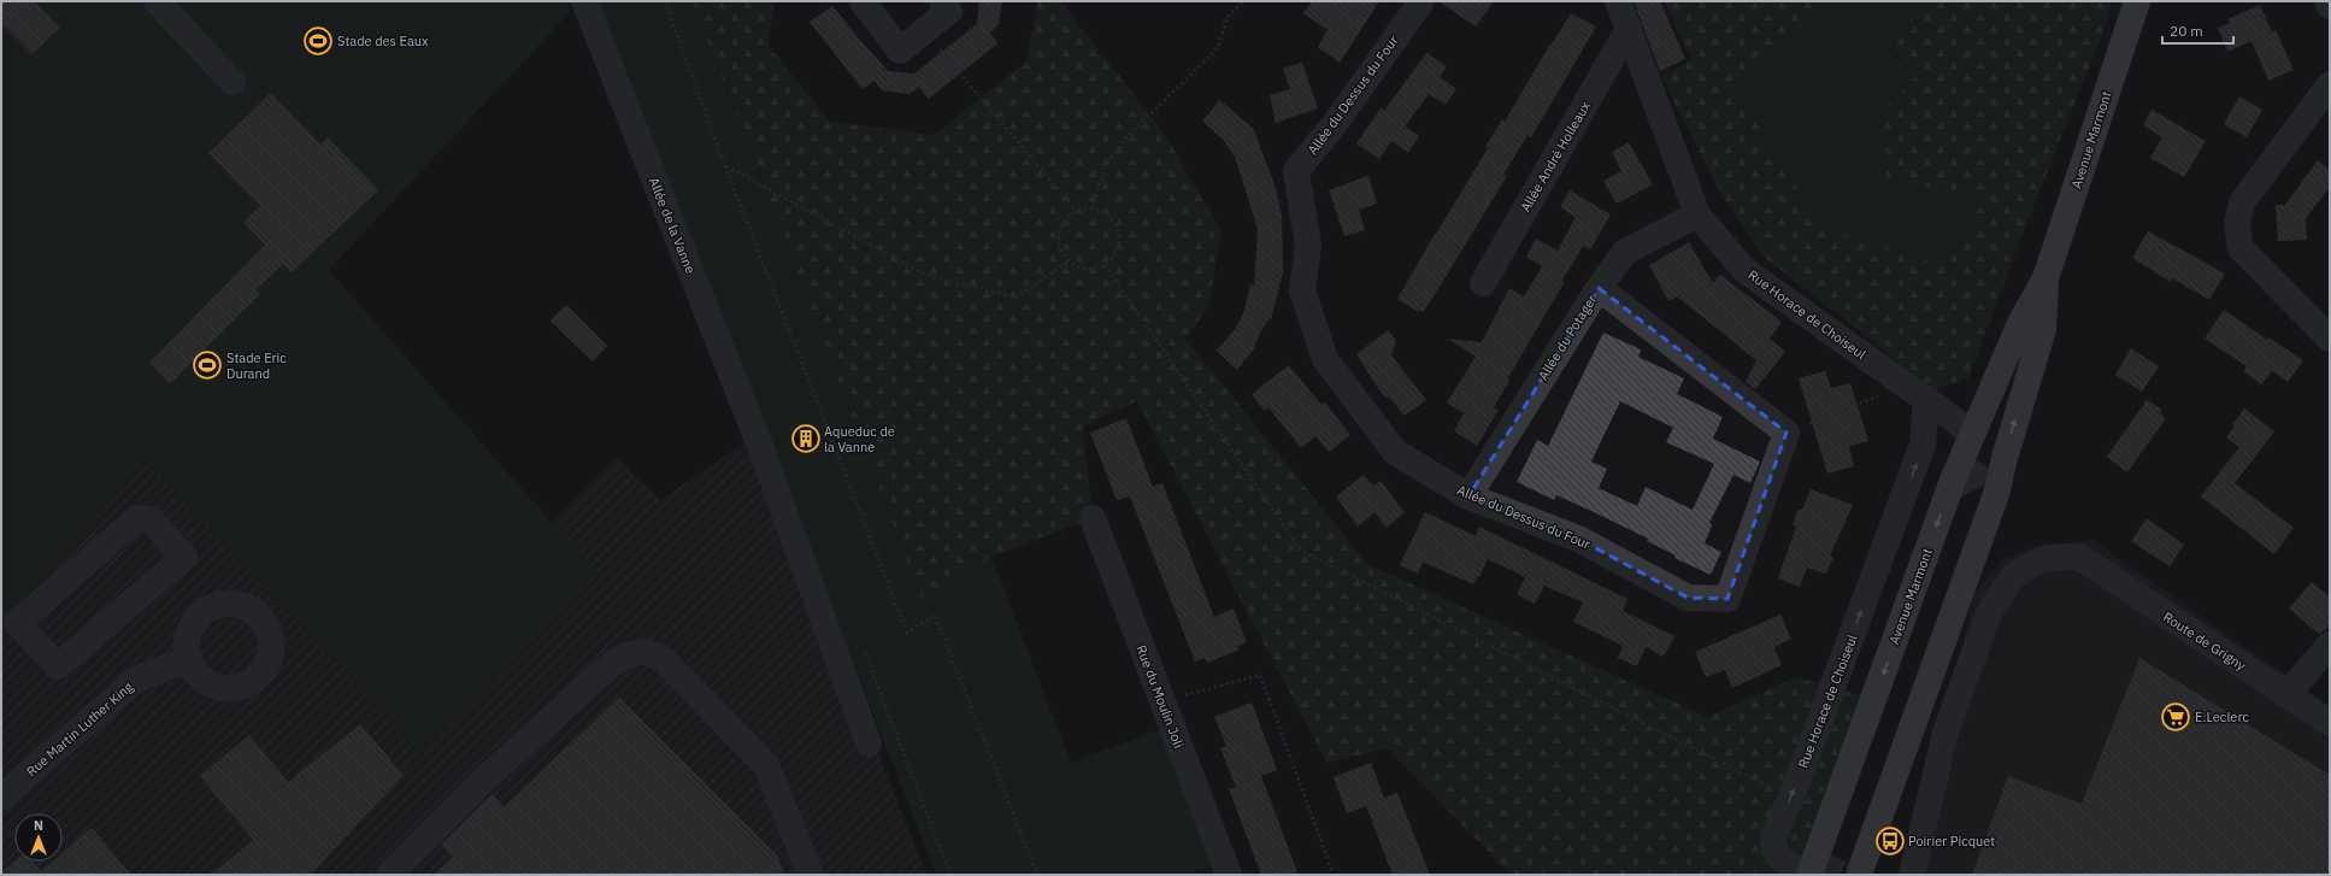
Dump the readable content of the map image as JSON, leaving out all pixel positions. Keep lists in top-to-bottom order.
{
  "streets": {
    "main road": ["Avenue Marmont"],
    "street": [
      "Allée du Dessus du Four",
      "Allée André Holleaux",
      "Allée de la Vanne",
      "Rue Horace de Choiseul",
      "Allée du Potager",
      "Route de Grigny",
      "Rue du Moulin Joli",
      "Rue Martin Luther King"
    ]
  },
  "crossings": [
    ["Allée du Dessus du Four", "Allée du Potager"],
    ["Avenue Marmont", "Rue Horace de Choiseul"],
    ["Allée André Holleaux", "Rue Horace de Choiseul"],
    ["Rue Horace de Choiseul", "Allée du Potager"]
  ],
  "one_way": ["Rue Horace de Choiseul"],
  "places": {
    "sports": ["Stade des Eaux", "Stade Eric Durand"],
    "building": ["Aqueduc de la Vanne"],
    "supermarket": ["E.Leclerc"],
    "bus stop": ["Poirier Picquet"]
  },
  "scale_bar": "20 m",
  "north": "top"
}
